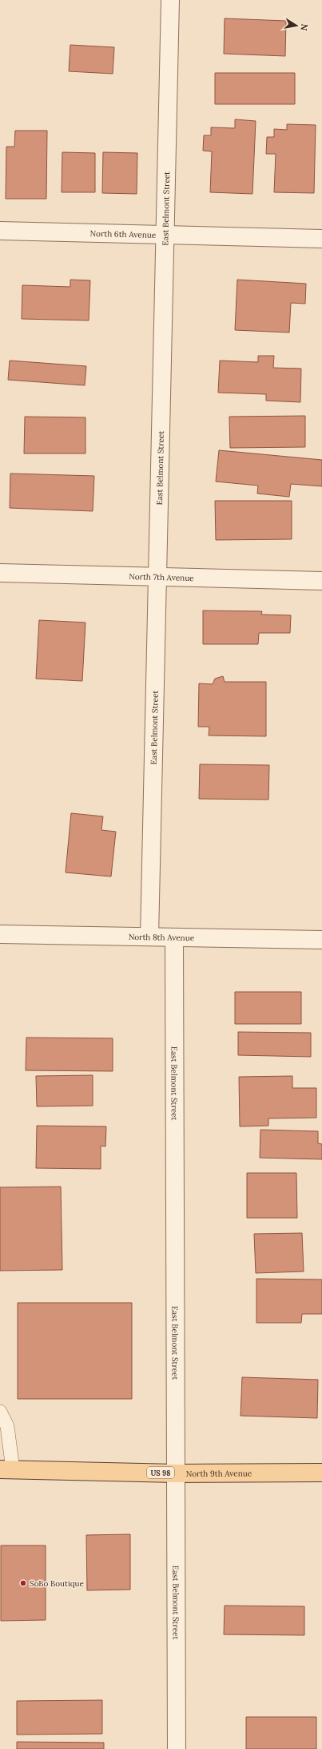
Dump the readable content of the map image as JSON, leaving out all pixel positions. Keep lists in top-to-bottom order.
{
  "streets": {
    "main road": ["US 98", "North 9th Avenue"],
    "street": [
      "East Belmont Street",
      "North 6th Avenue",
      "North 7th Avenue",
      "North 8th Avenue"
    ]
  },
  "crossings": [
    ["East Belmont Street", "North 6th Avenue"],
    ["East Belmont Street", "North 7th Avenue"],
    ["East Belmont Street", "North 8th Avenue"],
    ["East Belmont Street", "North 9th Avenue"]
  ],
  "places": ["SoBo Boutique"],
  "north": "right"
}
